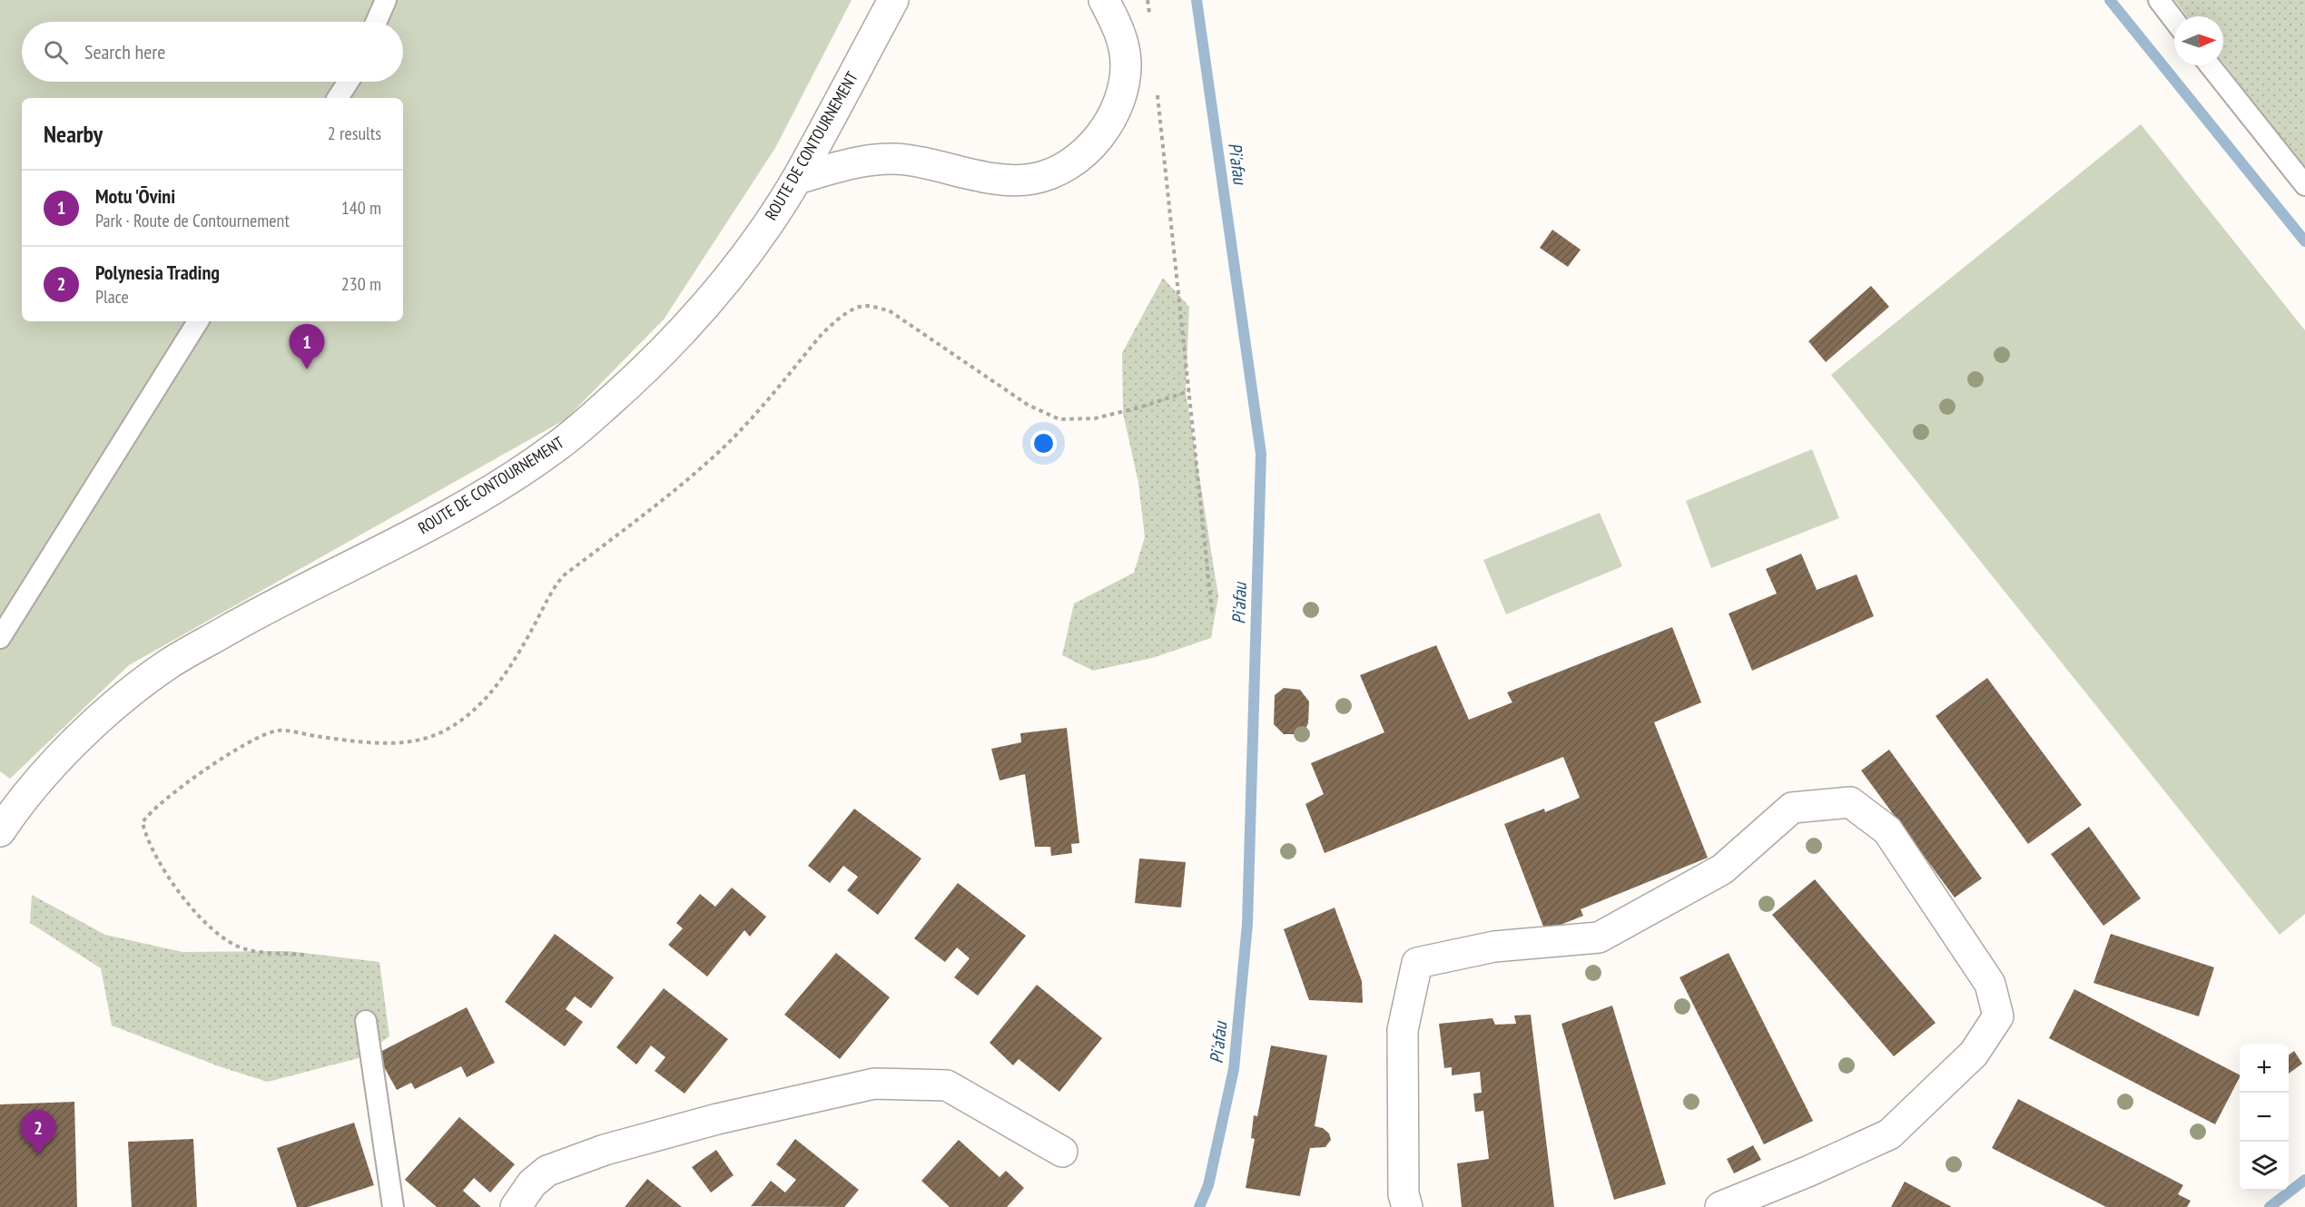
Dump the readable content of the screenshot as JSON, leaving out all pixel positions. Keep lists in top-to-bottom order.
{
  "streets": {
    "street": ["ROUTE DE CONTOURNEMENT"]
  },
  "water": ["Pi'afau"],
  "north": "right",
  "page": {
    "search": "Search here",
    "heading": ["Nearby", "2 results"],
    "list": [
      {
        "mark": "1",
        "name": "Motu 'Ōvini",
        "note": "Park · Route de Contournement",
        "value": "140 m"
      },
      {
        "mark": "2",
        "name": "Polynesia Trading",
        "note": "Place",
        "value": "230 m"
      }
    ],
    "pins": ["1", "2"],
    "map_buttons": ["+", "−"]
  }
}
